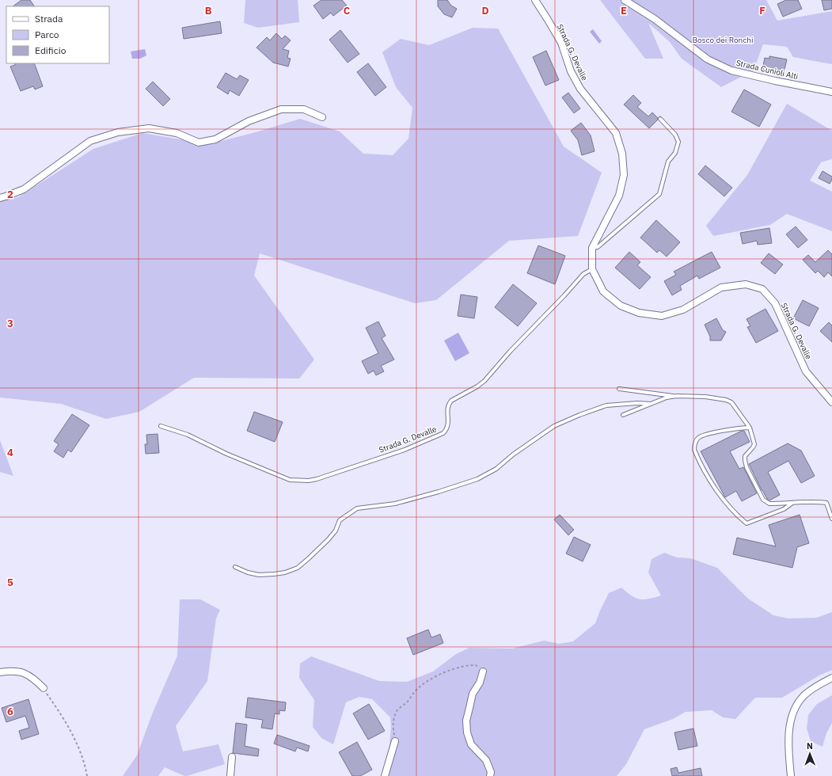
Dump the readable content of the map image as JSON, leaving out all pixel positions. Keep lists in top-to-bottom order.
{
  "streets": {
    "street": ["Strada G. Devalle", "Strada Cunioli Alti"]
  },
  "parks": ["Bosco dei Ronchi"],
  "legend": ["Strada", "Parco", "Edificio"],
  "north": "top",
  "grid": {
    "columns": [
      "B",
      "C",
      "D",
      "E",
      "F"
    ],
    "rows": [
      "2",
      "3",
      "4",
      "5",
      "6"
    ]
  }
}
